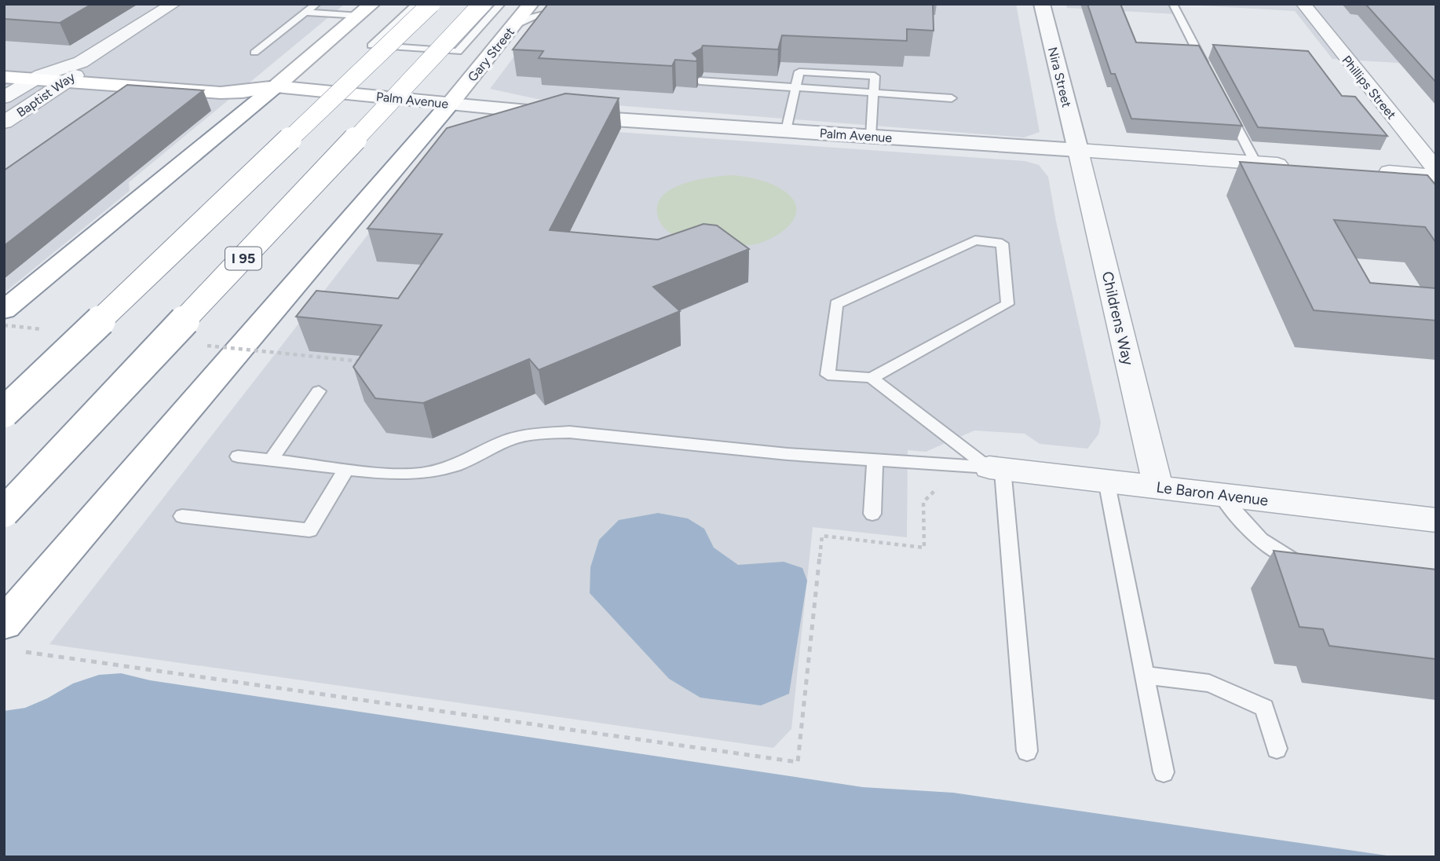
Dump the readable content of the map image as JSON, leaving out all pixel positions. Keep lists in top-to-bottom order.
{
  "streets": {
    "main road": ["Gary Street", "Palm Avenue", "I 95"],
    "street": [
      "Nira Street",
      "Phillips Street",
      "Baptist Way",
      "Childrens Way",
      "Le Baron Avenue"
    ]
  },
  "crossings": [
    ["Gary Street", "Palm Avenue"],
    ["Nira Street", "Palm Avenue"],
    ["Nira Street", "Childrens Way"],
    ["Baptist Way", "Palm Avenue"],
    ["Palm Avenue", "Childrens Way"],
    ["Childrens Way", "Le Baron Avenue"]
  ]
}
